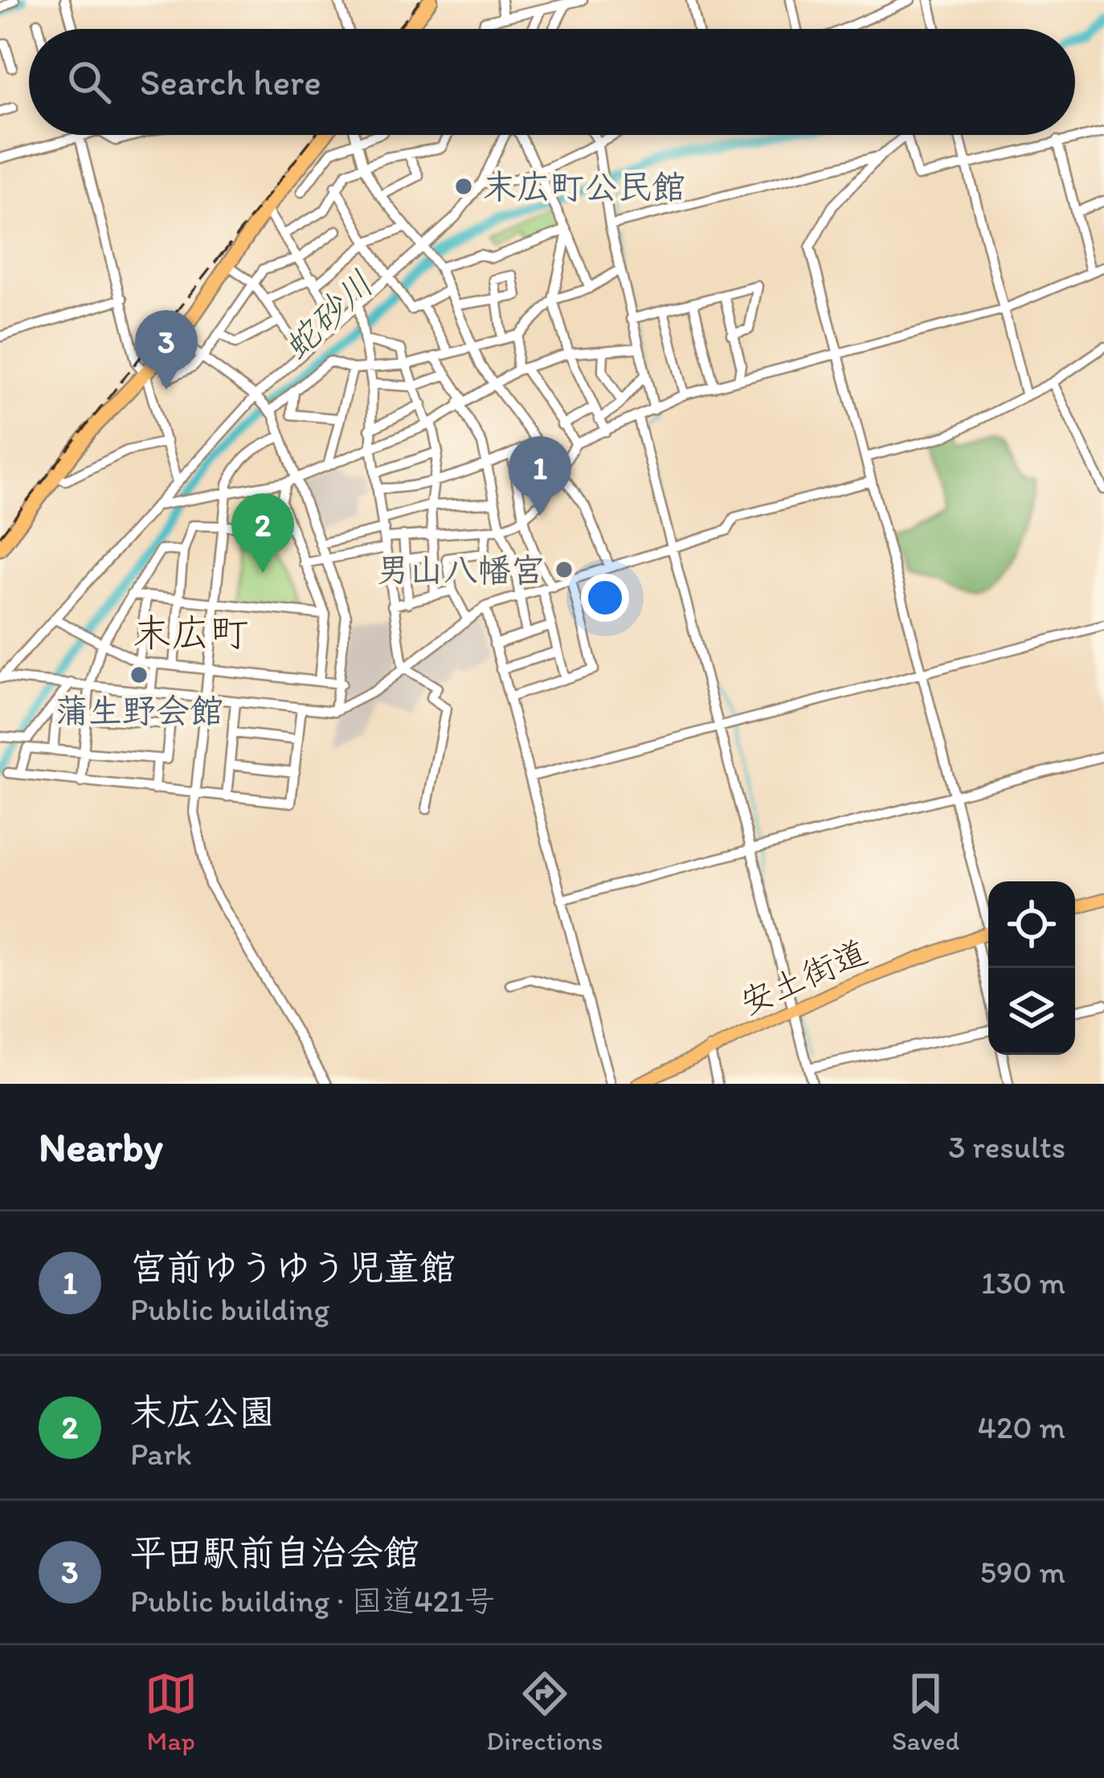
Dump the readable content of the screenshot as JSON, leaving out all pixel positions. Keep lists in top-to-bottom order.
{
  "streets": {
    "main road": ["安土街道"]
  },
  "districts": ["末広町"],
  "water": ["蛇砂川"],
  "places": ["末広町公民館", "男山八幡宮", "蒲生野会館"],
  "page": {
    "search": "Search here",
    "pins": ["3", "1", "2"],
    "heading": ["Nearby", "3 results"],
    "list": [
      {
        "mark": "1",
        "name": "宮前ゆうゆう児童館",
        "note": "Public building",
        "value": "130 m"
      },
      {
        "mark": "2",
        "name": "末広公園",
        "note": "Park",
        "value": "420 m"
      },
      {
        "mark": "3",
        "name": "平田駅前自治会館",
        "note": "Public building · 国道421号",
        "value": "590 m"
      }
    ],
    "nav": ["Map", "Directions", "Saved"]
  }
}
